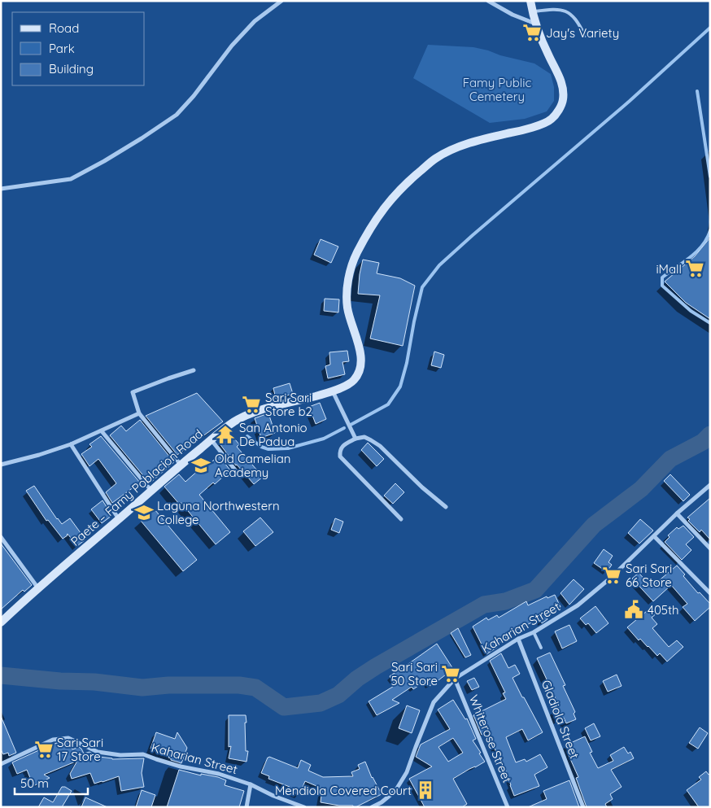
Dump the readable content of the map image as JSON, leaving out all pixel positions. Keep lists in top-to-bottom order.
{
  "streets": {
    "main road": ["Paete – Famy Poblacion Road"],
    "street": ["Kaharian Street", "Gladiola Street", "Whiterose Street"]
  },
  "crossings": [
    ["Kaharian Street", "Gladiola Street"],
    ["Kaharian Street", "Whiterose Street"]
  ],
  "parks": ["Famy Public Cemetery"],
  "places": {
    "supermarket": [
      "Jay's Variety",
      "iMall",
      "Sari Sari Store b2",
      "Sari Sari 66 Store",
      "Sari Sari 50 Store",
      "Sari Sari 17 Store"
    ],
    "temple": ["San Antonio De Padua"],
    "school or university": ["Old Camelian Academy", "Laguna Northwestern College"],
    "public building": ["405th"],
    "building": ["Mendiola Covered Court"]
  },
  "legend": ["Road", "Park", "Building"],
  "scale_bar": "50 m"
}
